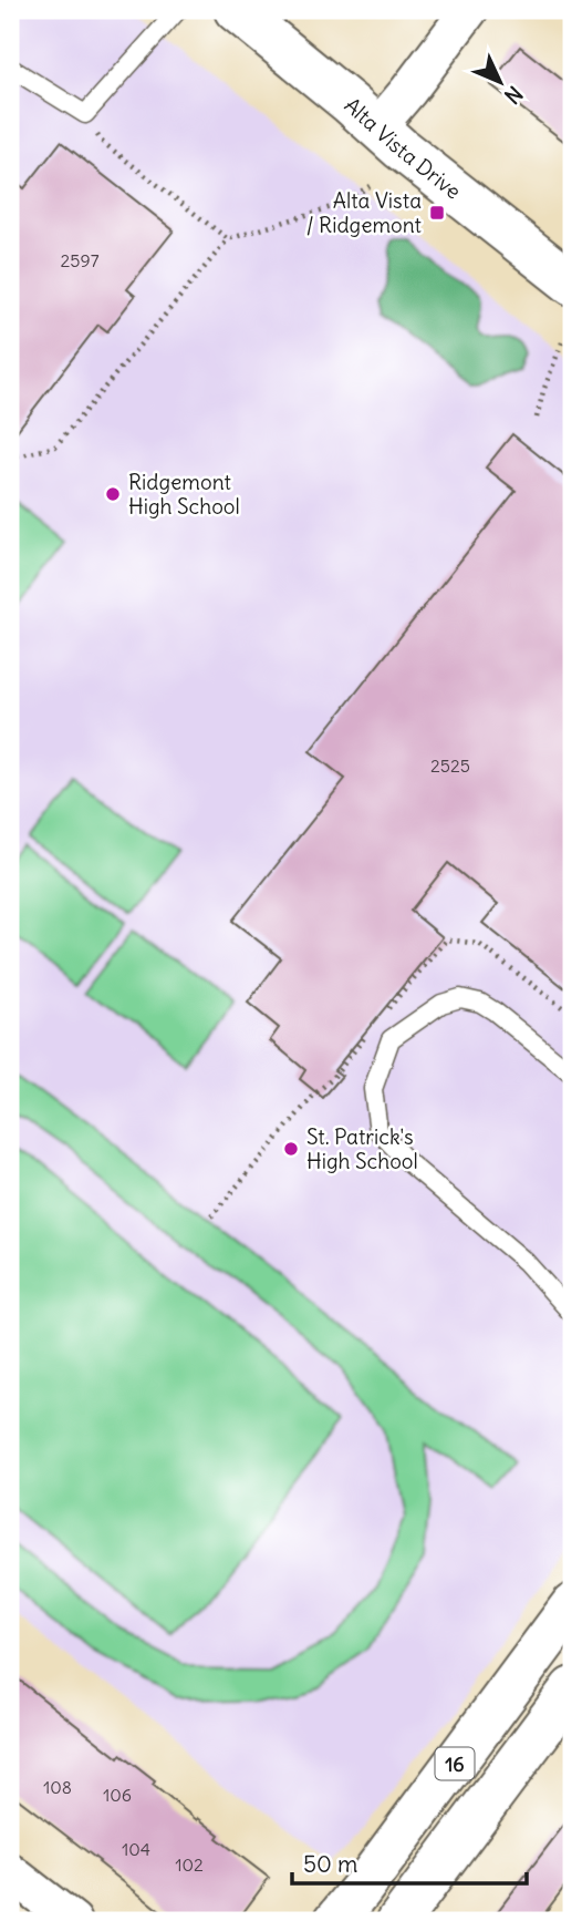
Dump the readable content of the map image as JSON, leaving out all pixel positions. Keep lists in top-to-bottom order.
{
  "streets": {
    "main road": ["Alta Vista Drive", "16"]
  },
  "places": {
    "transit": ["Alta Vista / Ridgemont"],
    "other": ["Ridgemont High School", "St. Patrick's High School"]
  },
  "house_numbers": [
    "2597",
    "2525",
    "108",
    "106",
    "104",
    "102"
  ],
  "scale_bar": "50 m",
  "north": "bottom right"
}
